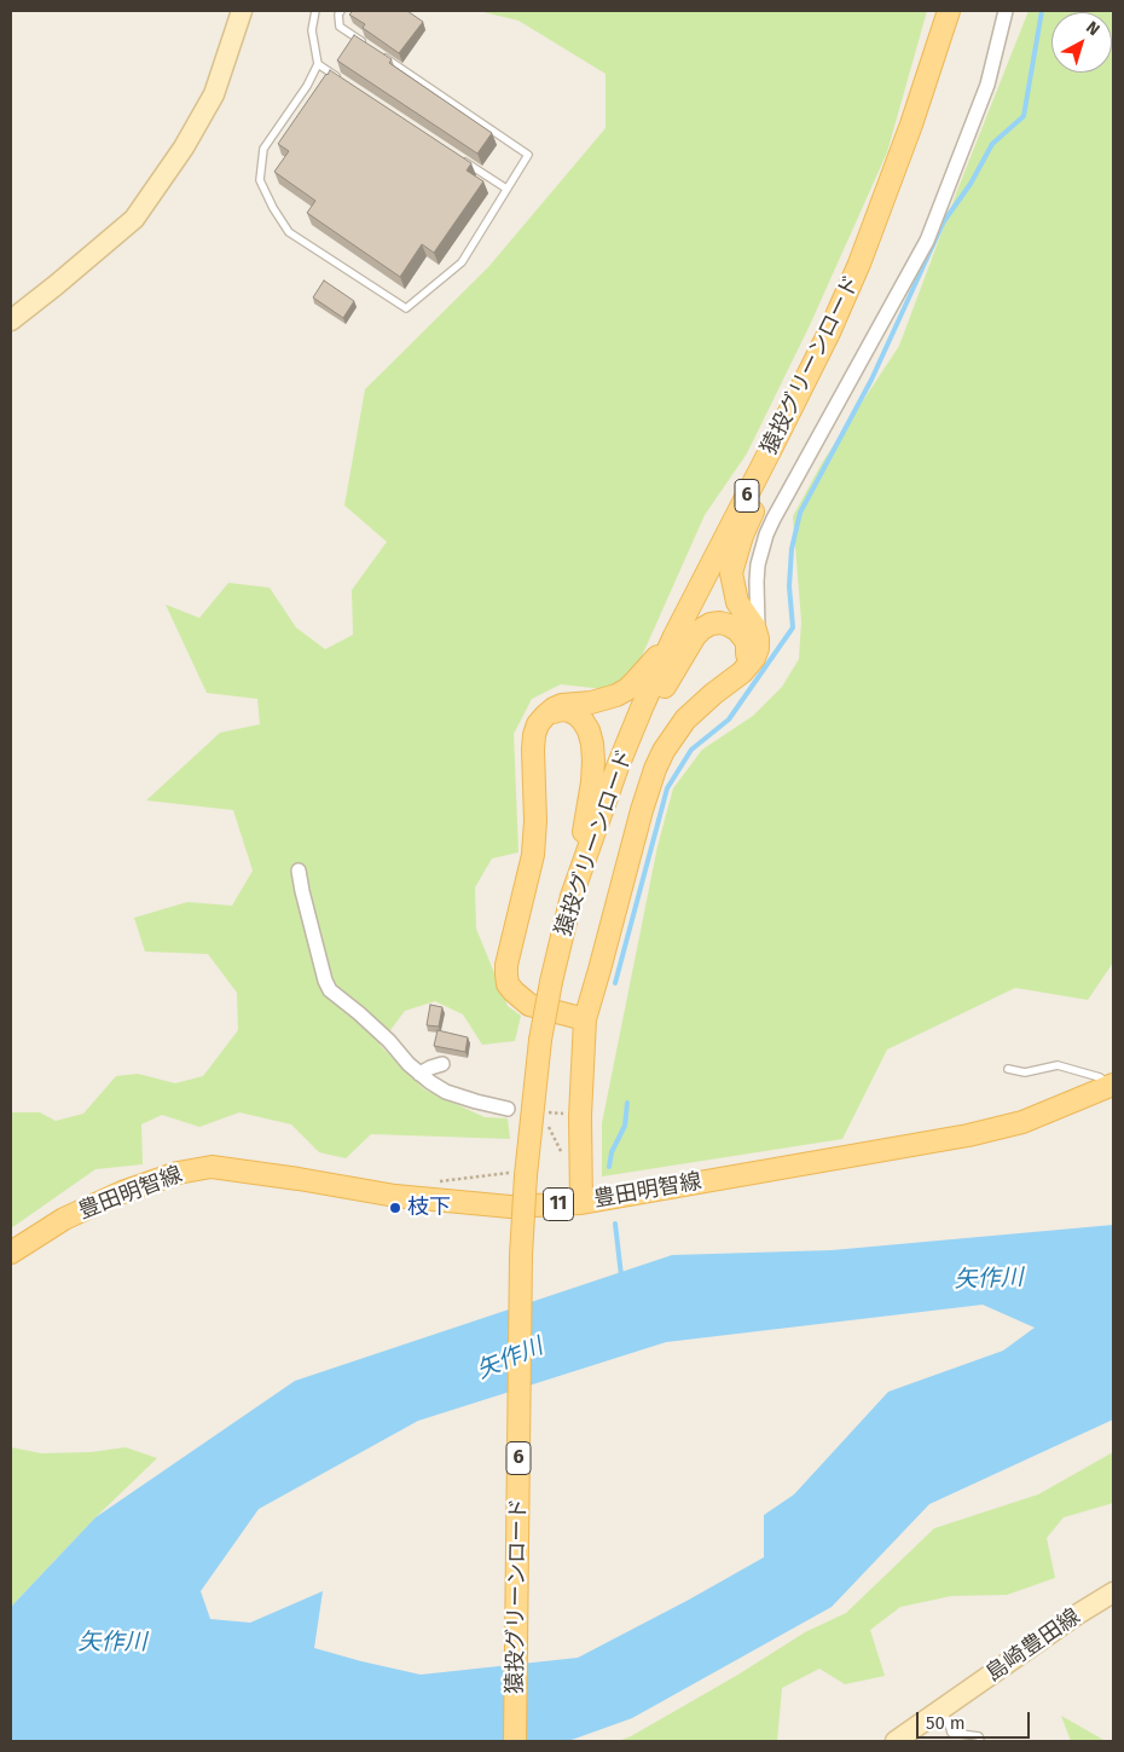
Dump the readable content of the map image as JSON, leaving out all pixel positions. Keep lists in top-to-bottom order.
{
  "streets": {
    "main road": [
      "猿投グリーンロード",
      "6",
      "豊田明智線",
      "11"
    ],
    "street": ["島崎豊田線"]
  },
  "water": ["矢作川"],
  "places": ["枝下"],
  "scale_bar": "50 m",
  "north": "top right"
}
